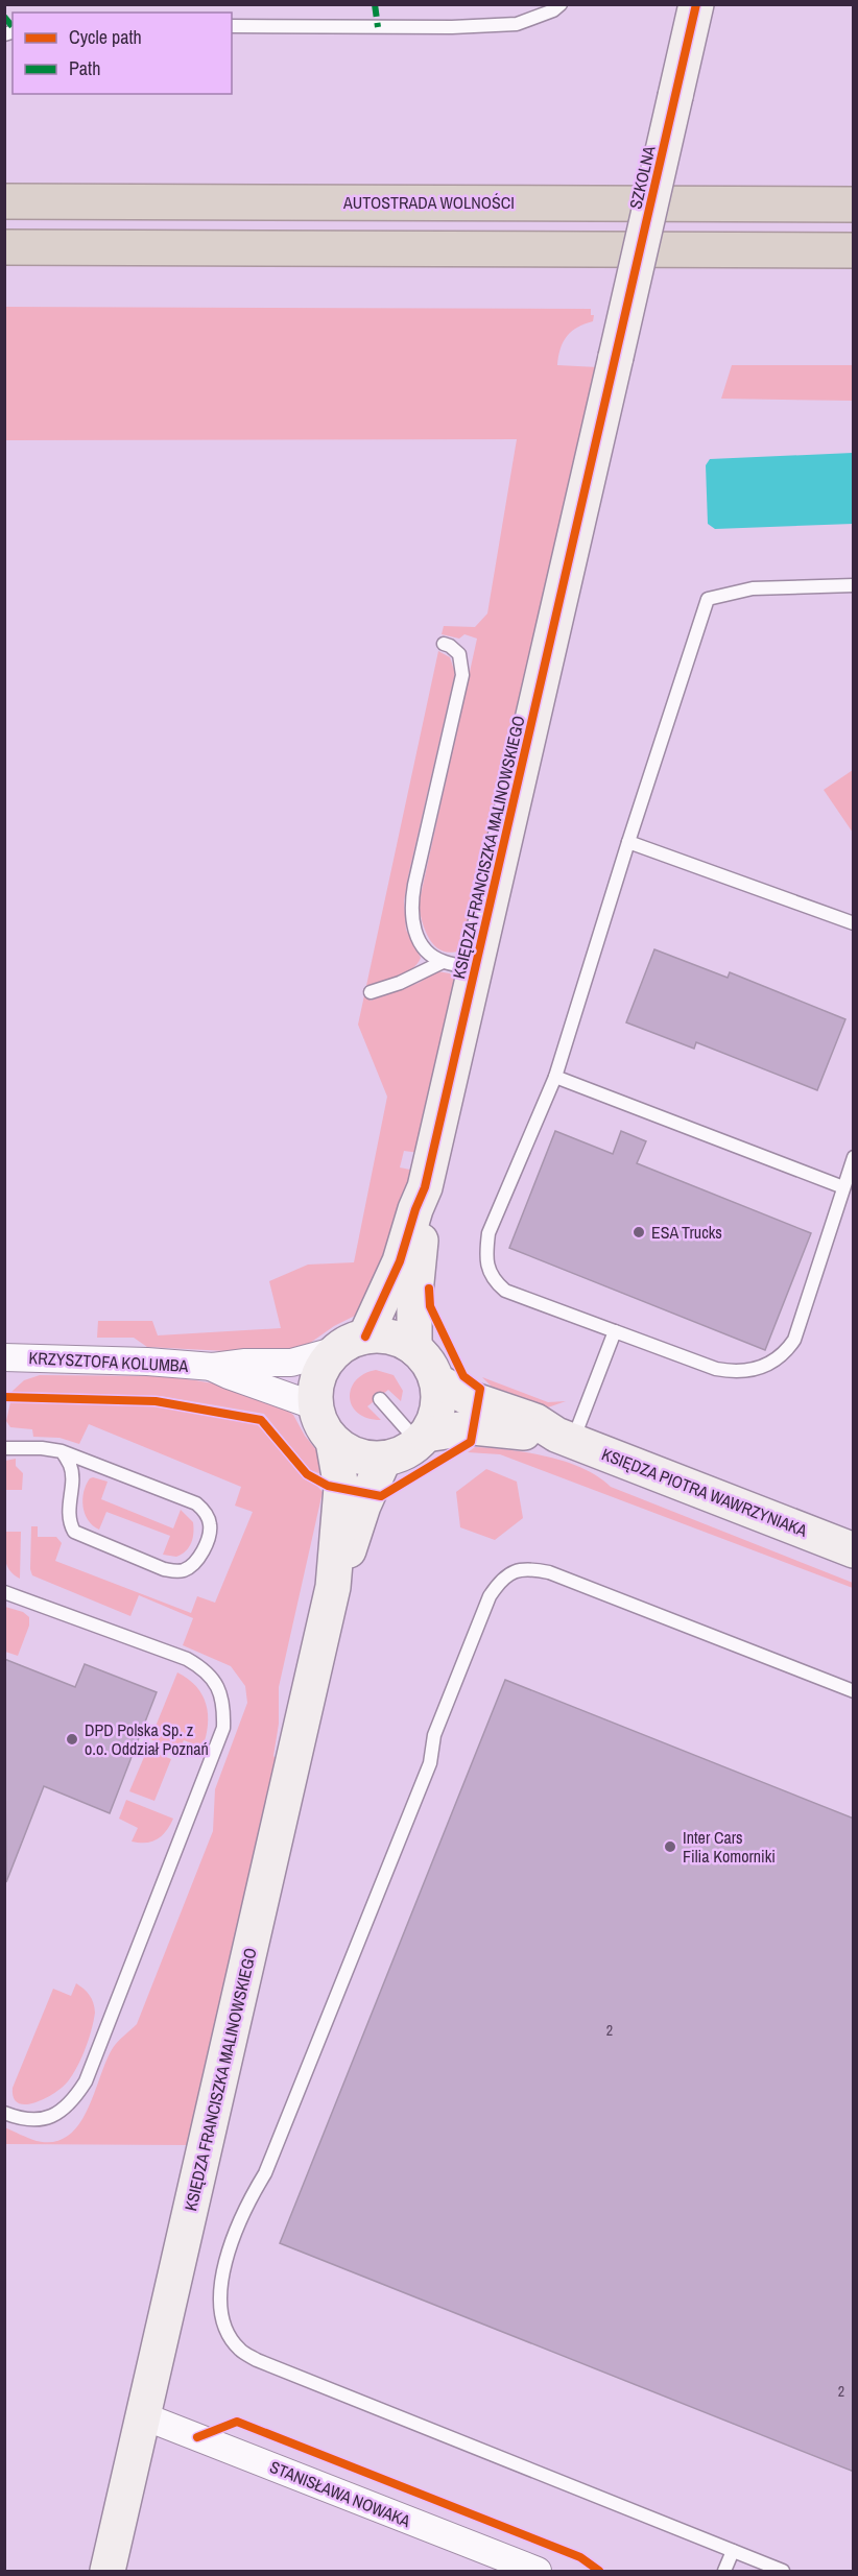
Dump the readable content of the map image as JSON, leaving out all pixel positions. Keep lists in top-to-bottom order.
{
  "streets": {
    "highway": ["AUTOSTRADA WOLNOŚCI"],
    "street": [
      "SZKOLNA",
      "KSIĘDZA FRANCISZKA MALINOWSKIEGO",
      "KRZYSZTOFA KOLUMBA",
      "KSIĘDZA PIOTRA WAWRZYNIAKA",
      "STANISŁAWA NOWAKA"
    ]
  },
  "crossings": [
    ["SZKOLNA", "KSIĘDZA FRANCISZKA MALINOWSKIEGO"],
    ["KSIĘDZA FRANCISZKA MALINOWSKIEGO", "KRZYSZTOFA KOLUMBA"],
    ["KSIĘDZA FRANCISZKA MALINOWSKIEGO", "KSIĘDZA PIOTRA WAWRZYNIAKA"],
    ["KSIĘDZA FRANCISZKA MALINOWSKIEGO", "STANISŁAWA NOWAKA"],
    ["KRZYSZTOFA KOLUMBA", "KSIĘDZA PIOTRA WAWRZYNIAKA"]
  ],
  "places": ["ESA Trucks", "DPD Polska Sp. z o.o. Oddział Poznań", "Inter Cars Filia Komorniki"],
  "house_numbers": ["2", "2"],
  "legend": ["Cycle path", "Path"]
}
